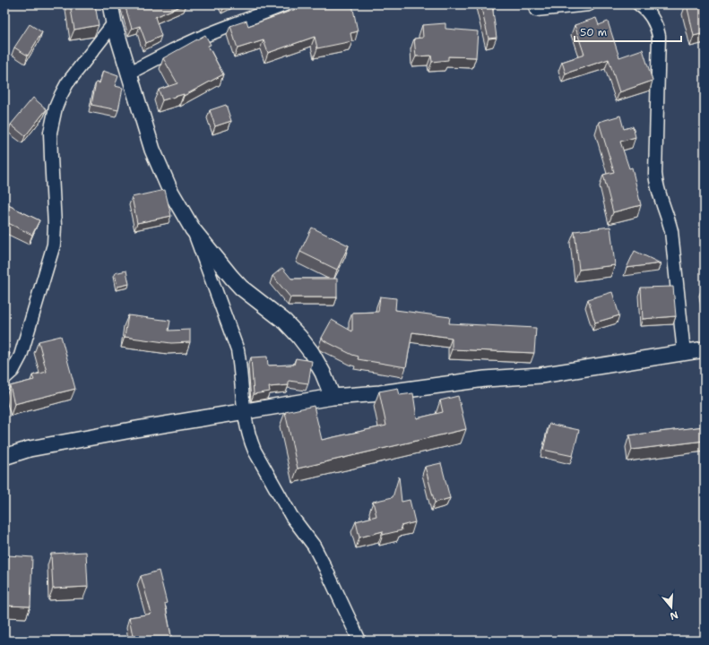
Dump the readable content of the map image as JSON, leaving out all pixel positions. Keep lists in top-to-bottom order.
{
  "scale_bar": "50 m",
  "north": "bottom"
}
